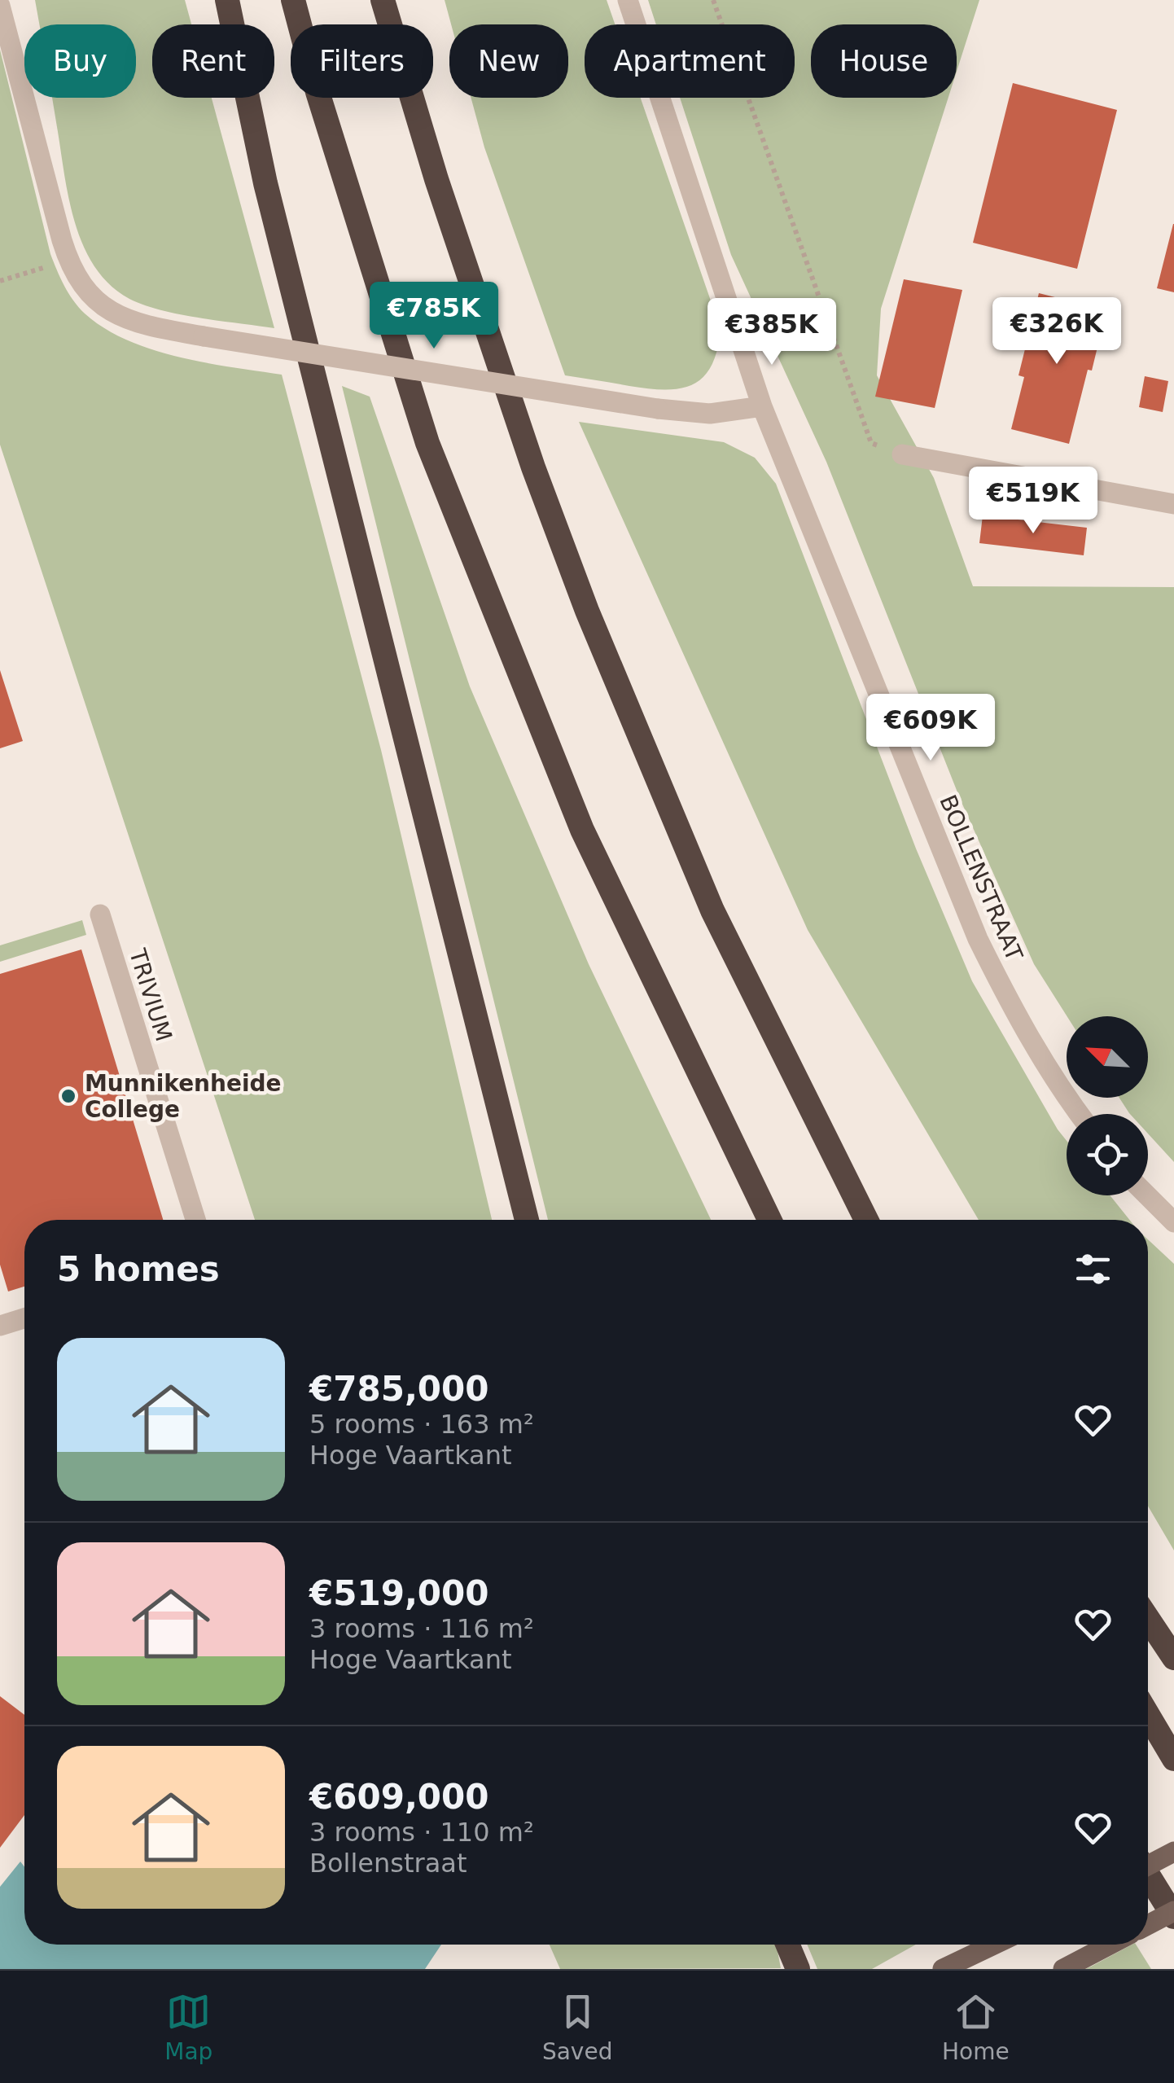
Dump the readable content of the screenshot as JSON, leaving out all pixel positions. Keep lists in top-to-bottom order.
{
  "streets": {
    "street": ["BOLLENSTRAAT", "TRIVIUM"]
  },
  "places": ["Munnikenheide College"],
  "north": "top left",
  "page": {
    "chip": [
      "Buy",
      "Rent",
      "Filters",
      "New",
      "Apartment",
      "House"
    ],
    "price": [
      "€785K",
      "€326K",
      "€385K",
      "€519K",
      "€609K"
    ],
    "heading": "5 homes",
    "list": [
      {
        "name": "€785,000",
        "note": "5 rooms · 163 m² · Hoge Vaartkant"
      },
      {
        "name": "€519,000",
        "note": "3 rooms · 116 m² · Hoge Vaartkant"
      },
      {
        "name": "€609,000",
        "note": "3 rooms · 110 m² · Bollenstraat"
      }
    ],
    "tabs": ["Map", "Saved", "Home"]
  }
}
